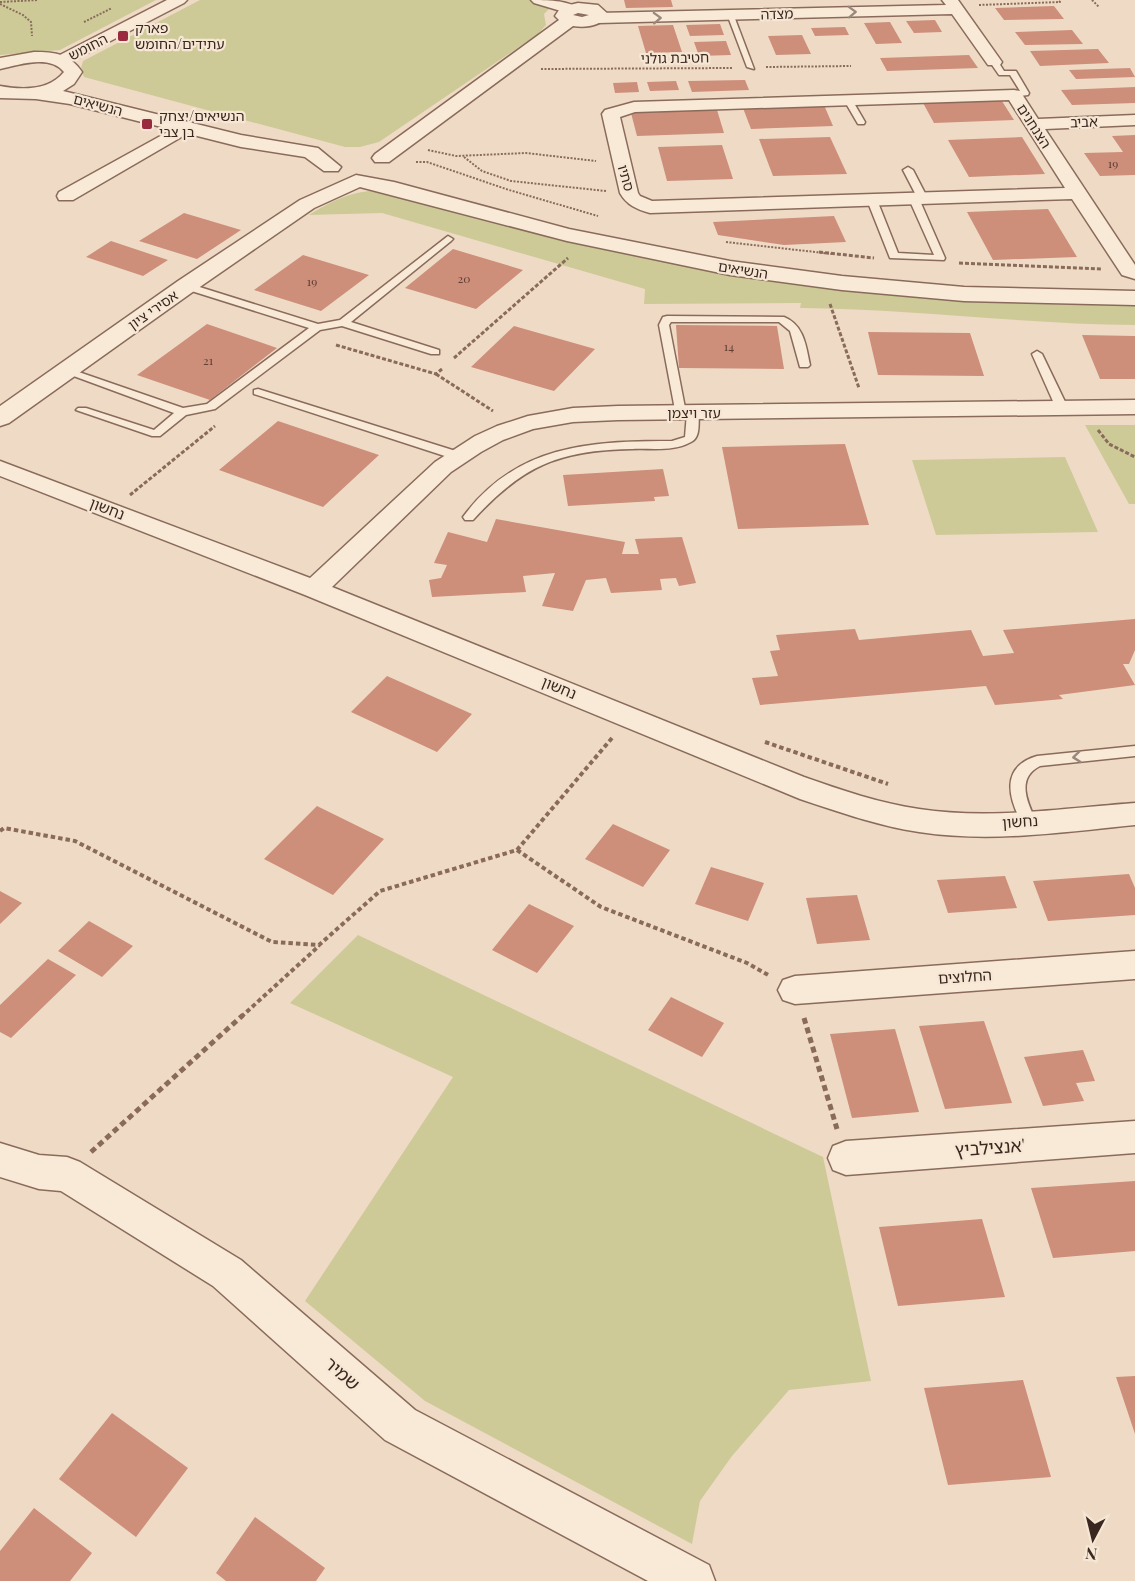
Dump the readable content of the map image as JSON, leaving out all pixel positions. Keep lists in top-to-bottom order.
{
  "streets": {
    "street": [
      "מצדה",
      "החומש",
      "הנשיאים",
      "אביב",
      "הצנחנים",
      "סתיו",
      "אסירי ציון",
      "עזר ויצמן",
      "נחשון",
      "החלוצים",
      "אנצילביץ'",
      "שמיר"
    ],
    "path": ["חטיבת גולני"]
  },
  "crossings": [
    ["מצדה", "הצנחנים"],
    ["מצדה", "אסירי ציון"],
    ["החומש", "הנשיאים"],
    ["חטיבת גולני", "אסירי ציון"],
    ["הנשיאים", "הצנחנים"],
    ["הנשיאים", "אסירי ציון"],
    ["אביב", "הצנחנים"],
    ["הצנחנים", "סתיו"],
    ["עזר ויצמן", "נחשון"]
  ],
  "one_way": ["מצדה"],
  "places": {
    "transit": ["פארק עתידים/החומש", "הנשיאים/יצחק בן צבי"]
  },
  "house_numbers": [
    "19",
    "20",
    "19",
    "14",
    "21"
  ],
  "north": "bottom"
}
